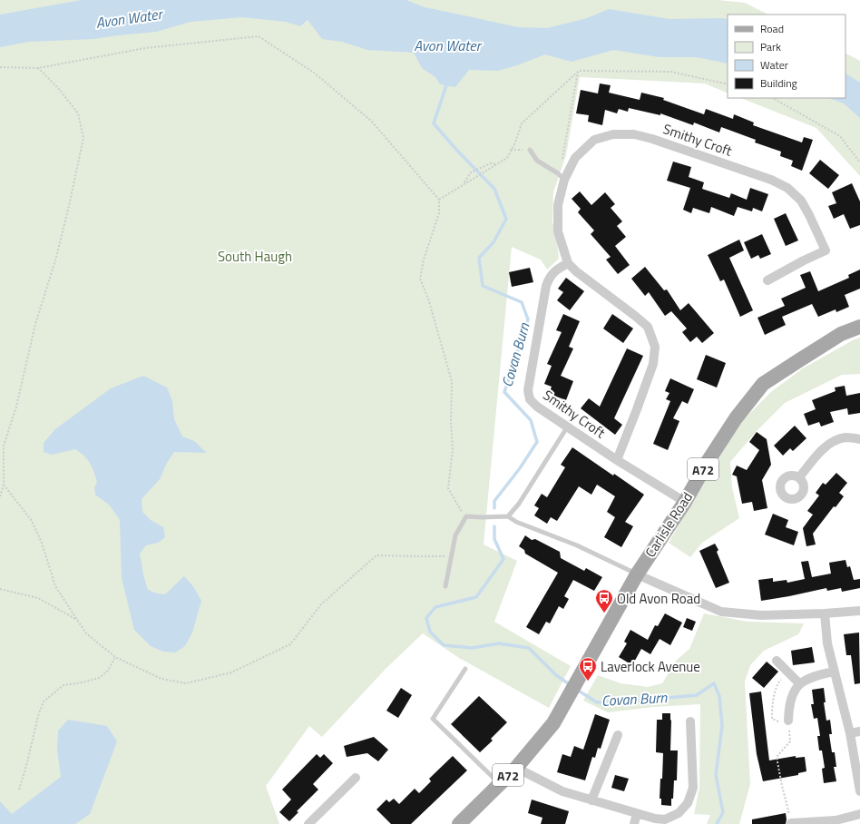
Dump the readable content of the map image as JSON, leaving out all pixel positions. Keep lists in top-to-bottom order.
{
  "streets": {
    "main road": ["A72", "Carlisle Road"],
    "street": ["Smithy Croft"]
  },
  "crossings": [
    ["Smithy Croft", "Carlisle Road"],
    ["A72", "Carlisle Road"]
  ],
  "water": ["Avon Water", "Covan Burn"],
  "parks": ["South Haugh"],
  "places": {
    "bus stop": ["Old Avon Road", "Laverlock Avenue"]
  },
  "legend": [
    "Road",
    "Park",
    "Water",
    "Building"
  ]
}
